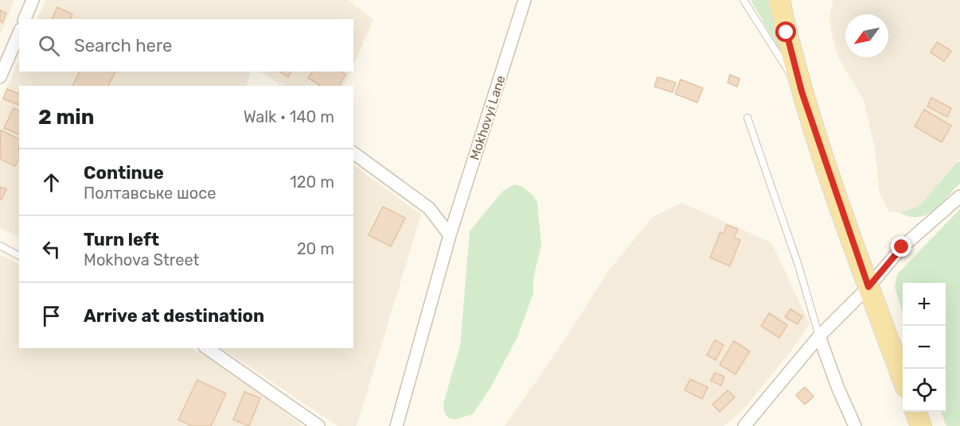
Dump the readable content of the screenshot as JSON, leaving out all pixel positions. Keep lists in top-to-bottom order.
{
  "streets": {
    "street": ["Mokhovyi Lane"]
  },
  "north": "bottom left",
  "page": {
    "search": "Search here",
    "heading": ["2 min", "Walk · 140 m"],
    "list": [
      ["Continue", "Полтавське шосе", "120 m"],
      ["Turn left", "Mokhova Street", "20 m"],
      "Arrive at destination"
    ],
    "map_buttons": ["+", "−"]
  }
}
